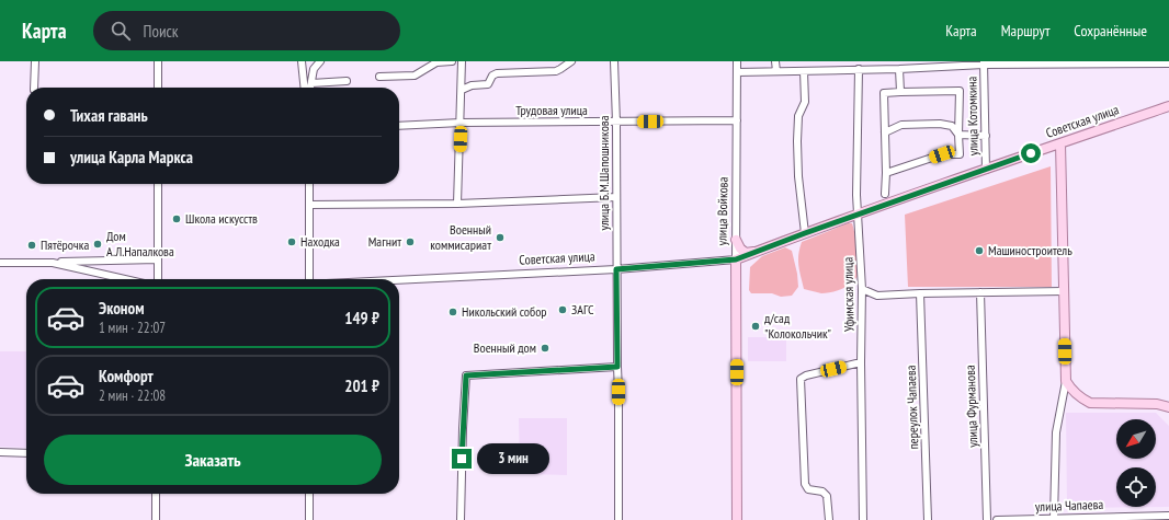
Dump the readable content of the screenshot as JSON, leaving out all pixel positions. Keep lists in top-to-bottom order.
{
  "streets": {
    "main road": ["Советская улица", "улица Войкова"],
    "street": [
      "Трудовая улица",
      "улица Котомкина",
      "улица Б.М.Шапошникова",
      "Уфимская улица",
      "улица Фурманова",
      "переулок Чапаева",
      "улица Чапаева"
    ]
  },
  "crossings": [
    ["Трудовая улица", "улица Б.М.Шапошникова"],
    ["Трудовая улица", "улица Войкова"],
    ["улица Котомкина", "Советская улица"],
    ["Советская улица", "улица Б.М.Шапошникова"],
    ["Советская улица", "улица Войкова"],
    ["Советская улица", "Уфимская улица"]
  ],
  "places": [
    "Школа искусств",
    "Военный коммисариат",
    "Находка",
    "Магнит",
    "Дом А.Л.Напалкова",
    "Пятёрочка",
    "Машиностроитель",
    "ЗАГС",
    "Никольский собор",
    "д/сад \"Колокольчик\"",
    "Военный дом"
  ],
  "north": "bottom left",
  "page": {
    "header": "Карта",
    "search": "Поиск",
    "nav": ["Карта", "Маршрут", "Сохранённые"],
    "banner": ["Тихая гавань", "улица Карла Маркса"],
    "list": [
      {
        "name": "Эконом",
        "note": "1 мин · 22:07",
        "value": "149 ₽"
      },
      {
        "name": "Комфорт",
        "note": "2 мин · 22:08",
        "value": "201 ₽"
      }
    ],
    "buttons": "Заказать",
    "bubble": "3 мин"
  }
}
